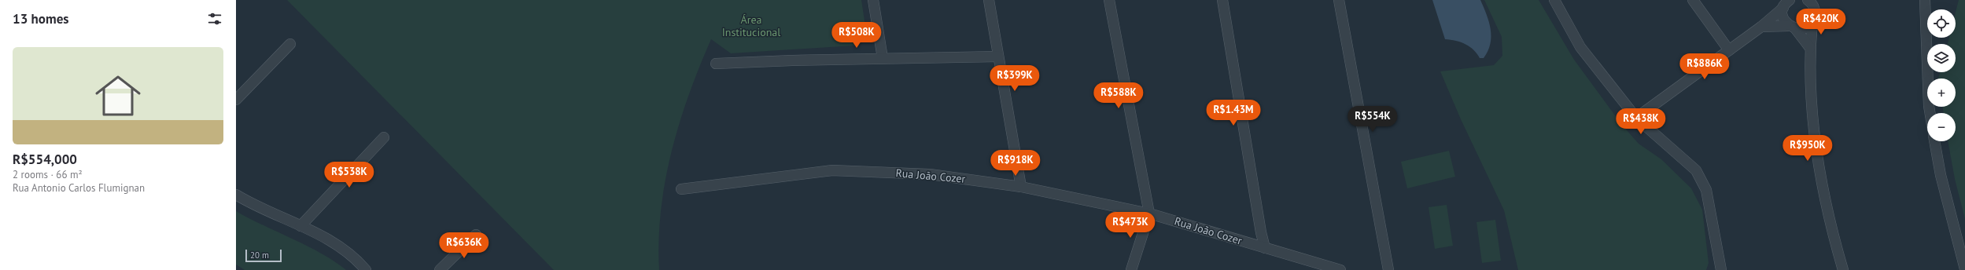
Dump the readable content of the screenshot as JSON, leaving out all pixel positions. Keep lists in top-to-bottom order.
{
  "streets": {
    "street": ["Rua João Cozer"]
  },
  "parks": ["Área Institucional"],
  "scale_bar": "20 m",
  "page": {
    "heading": "13 homes",
    "price": [
      "R$420K",
      "R$508K",
      "R$886K",
      "R$399K",
      "R$588K",
      "R$1.43M",
      "R$554K",
      "R$438K",
      "R$950K",
      "R$918K",
      "R$538K",
      "R$473K",
      "R$636K"
    ],
    "map_buttons": ["+", "−"],
    "list": [
      {
        "name": "R$554,000",
        "note": "2 rooms · 66 m² · Rua Antonio Carlos Flumignan"
      }
    ],
    "scale": "20 m"
  }
}
